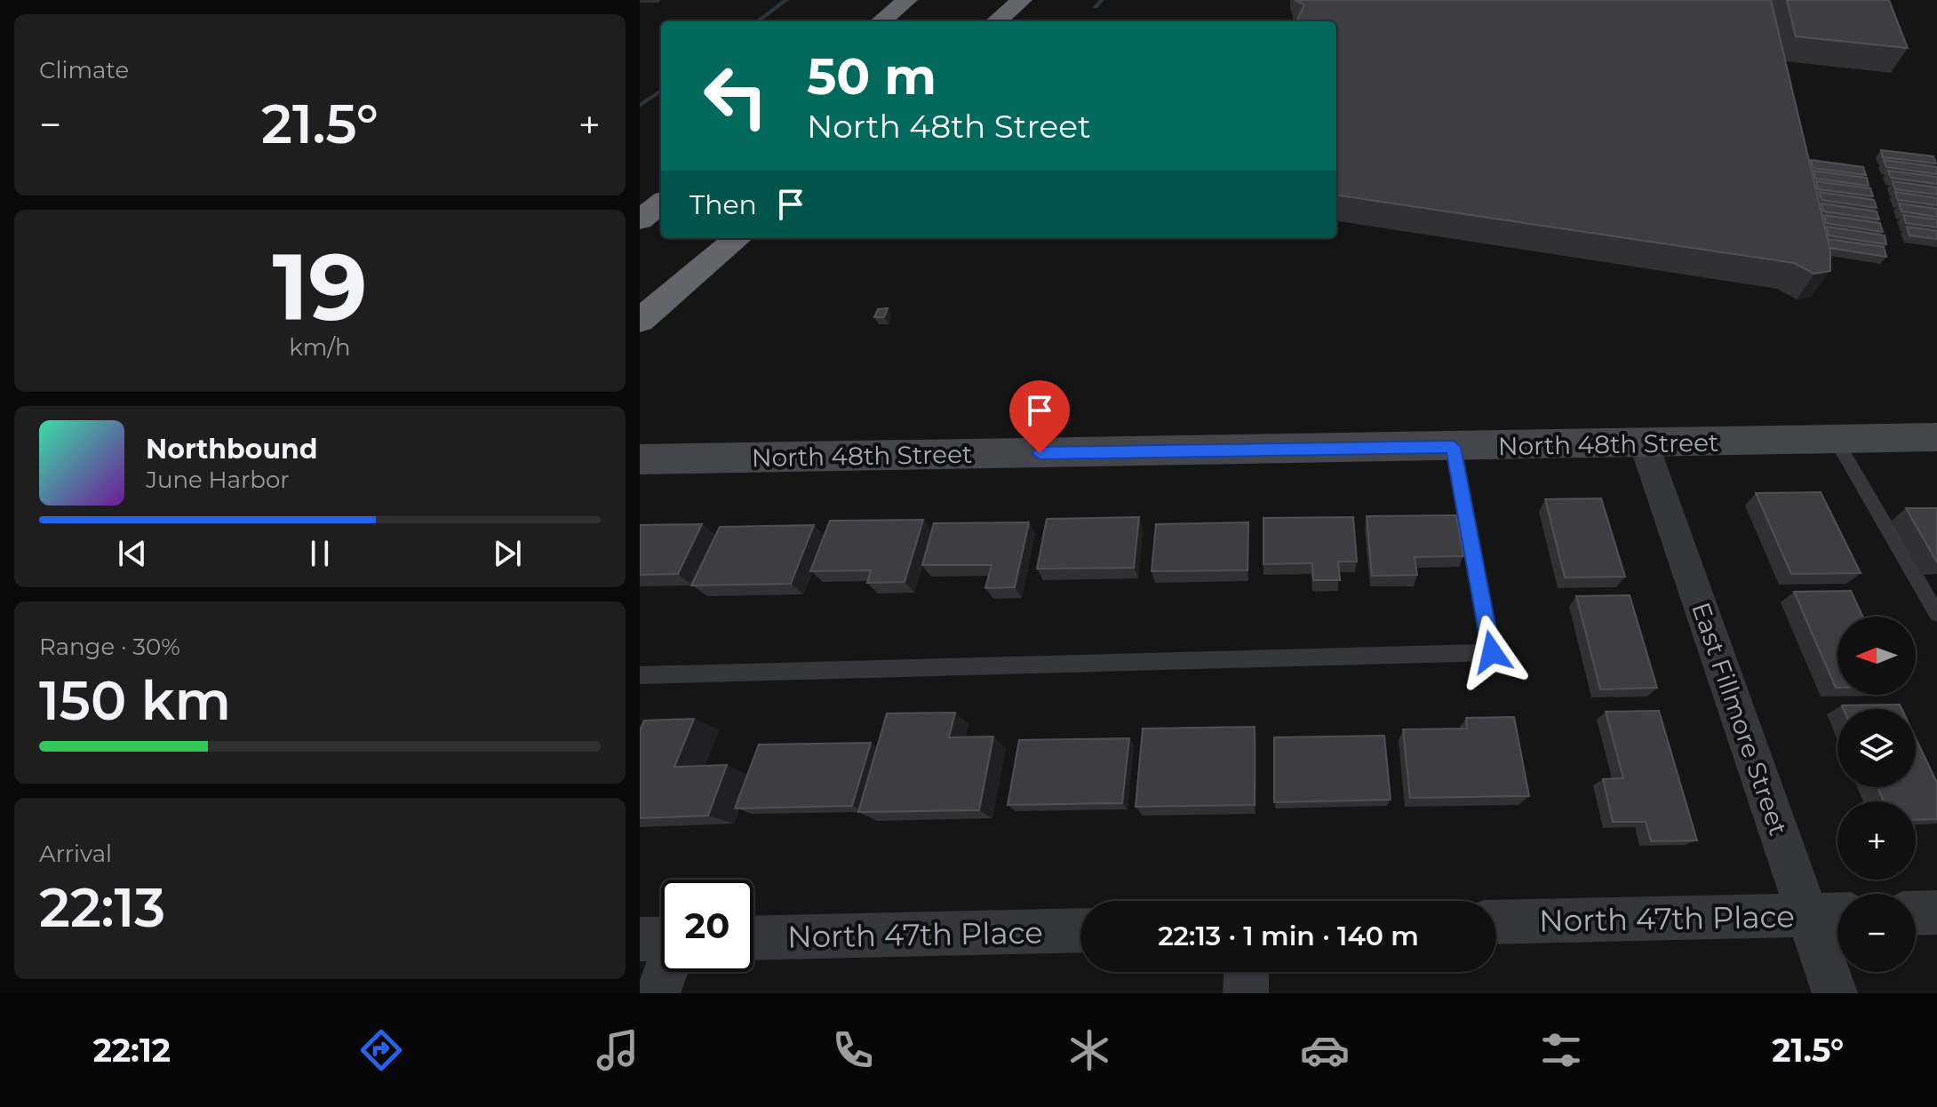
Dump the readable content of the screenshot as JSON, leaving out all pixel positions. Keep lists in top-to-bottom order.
{
  "streets": {
    "street": ["North 48th Street", "East Fillmore Street", "North 47th Place"]
  },
  "crossings": [
    ["North 48th Street", "East Fillmore Street"],
    ["East Fillmore Street", "North 47th Place"]
  ],
  "north": "left",
  "page": {
    "tile": [
      "Climate",
      ["19", "km/h"],
      ["Range · 30%", "150 km"],
      ["Arrival", "22:13"]
    ],
    "turn": ["50 m", "North 48th Street"],
    "heat": ["−", "21.5°", "+"],
    "then": "Then",
    "song": ["Northbound", "June Harbor"],
    "map_buttons": ["+", "−"],
    "limit": "20",
    "trip": "22:13 · 1 min · 140 m",
    "tabs": ["22:12", "21.5°"]
  }
}
